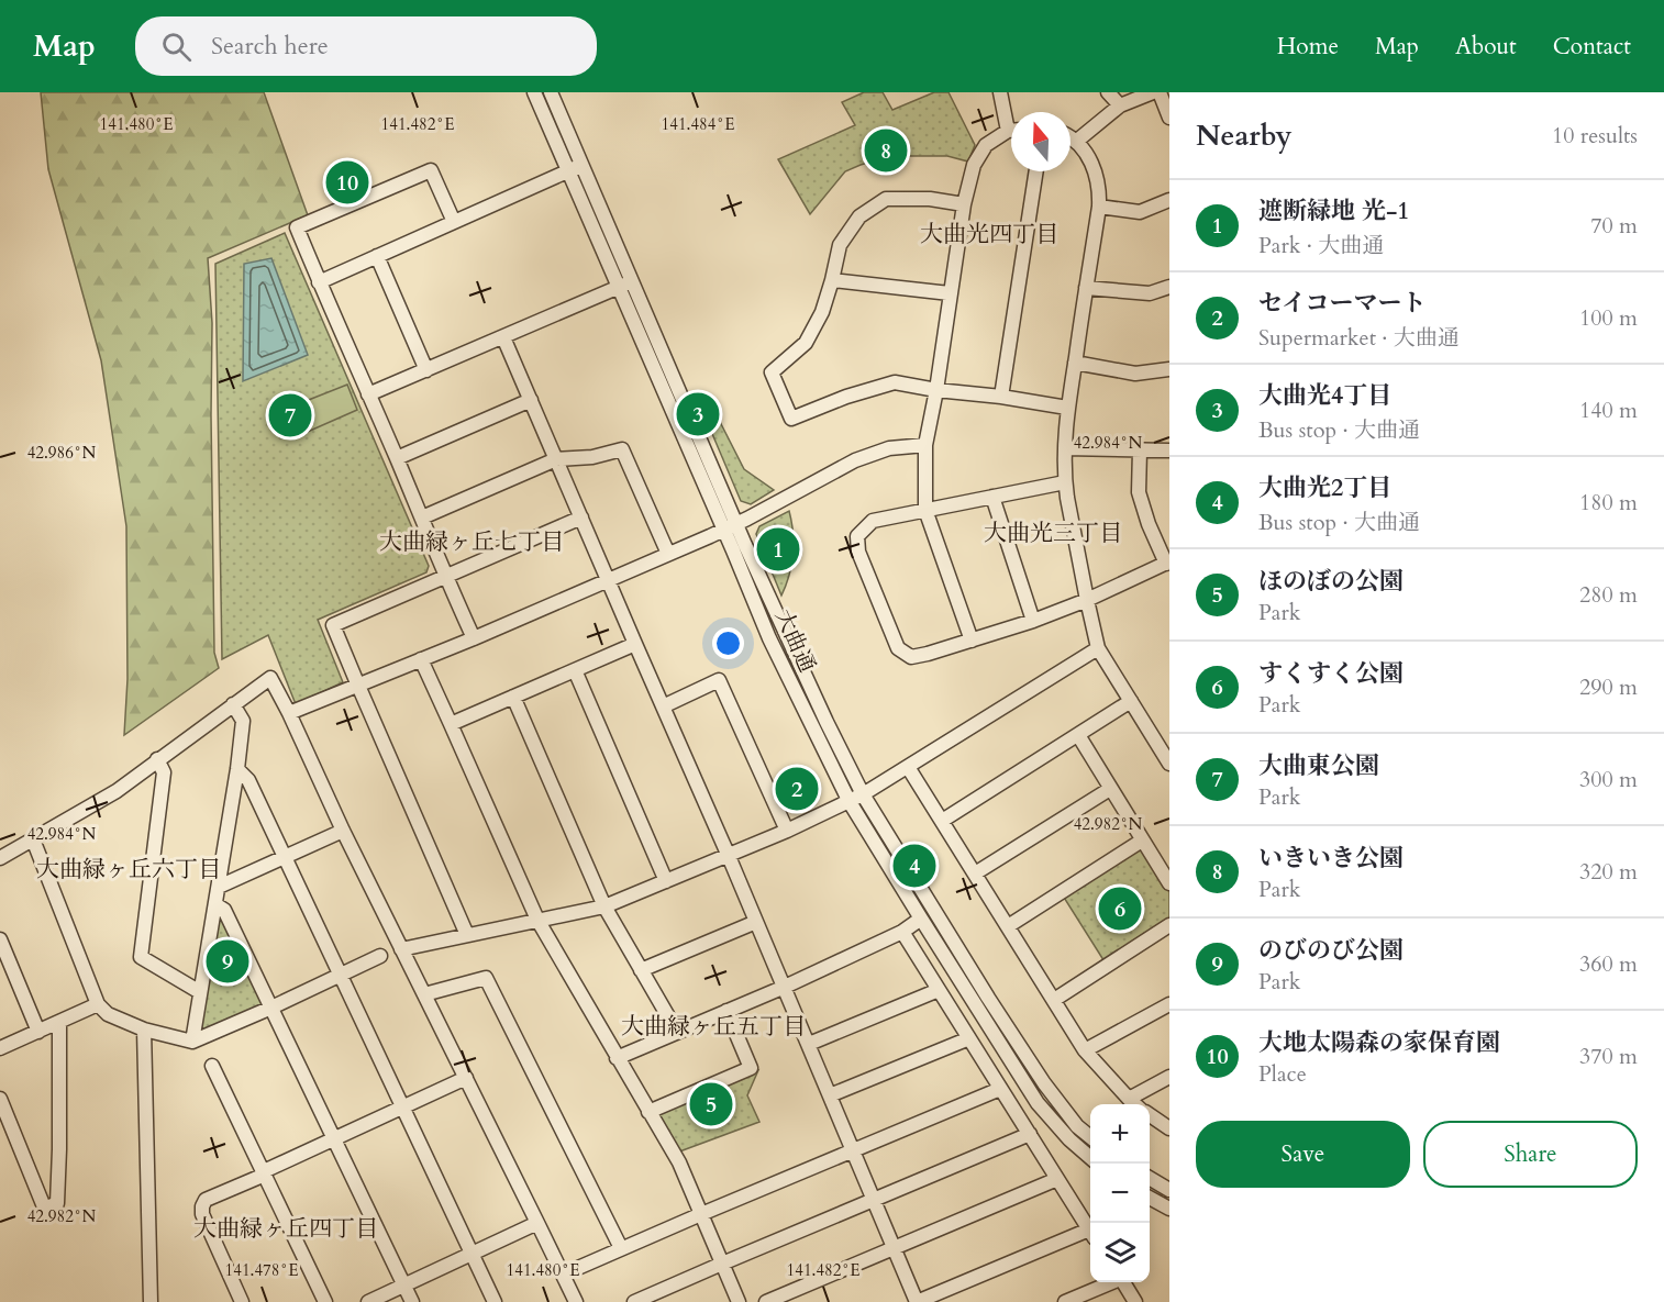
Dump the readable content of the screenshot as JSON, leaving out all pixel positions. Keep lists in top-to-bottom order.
{
  "streets": {
    "street": ["大曲通"]
  },
  "districts": [
    "大曲光四丁目",
    "大曲光三丁目",
    "大曲緑ヶ丘七丁目",
    "大曲緑ヶ丘六丁目",
    "大曲緑ヶ丘五丁目",
    "大曲緑ヶ丘四丁目"
  ],
  "north": "top",
  "page": {
    "header": "Map",
    "search": "Search here",
    "nav": [
      "Home",
      "Map",
      "About",
      "Contact"
    ],
    "heading": ["Nearby", "10 results"],
    "pins": [
      "8",
      "10",
      "3",
      "7",
      "1",
      "2",
      "4",
      "6",
      "9",
      "5"
    ],
    "list": [
      {
        "mark": "1",
        "name": "遮断緑地 光-1",
        "note": "Park · 大曲通",
        "value": "70 m"
      },
      {
        "mark": "2",
        "name": "セイコーマート",
        "note": "Supermarket · 大曲通",
        "value": "100 m"
      },
      {
        "mark": "3",
        "name": "大曲光4丁目",
        "note": "Bus stop · 大曲通",
        "value": "140 m"
      },
      {
        "mark": "4",
        "name": "大曲光2丁目",
        "note": "Bus stop · 大曲通",
        "value": "180 m"
      },
      {
        "mark": "5",
        "name": "ほのぼの公園",
        "note": "Park",
        "value": "280 m"
      },
      {
        "mark": "6",
        "name": "すくすく公園",
        "note": "Park",
        "value": "290 m"
      },
      {
        "mark": "7",
        "name": "大曲東公園",
        "note": "Park",
        "value": "300 m"
      },
      {
        "mark": "8",
        "name": "いきいき公園",
        "note": "Park",
        "value": "320 m"
      },
      {
        "mark": "9",
        "name": "のびのび公園",
        "note": "Park",
        "value": "360 m"
      },
      {
        "mark": "10",
        "name": "大地太陽森の家保育園",
        "note": "Place",
        "value": "370 m"
      }
    ],
    "buttons": ["Save", "Share"],
    "map_buttons": ["+", "−"]
  },
  "coordinates": [
    "141.480°E",
    "141.482°E",
    "141.484°E",
    "42.984°N",
    "42.986°N",
    "42.982°N",
    "141.478°E"
  ]
}
